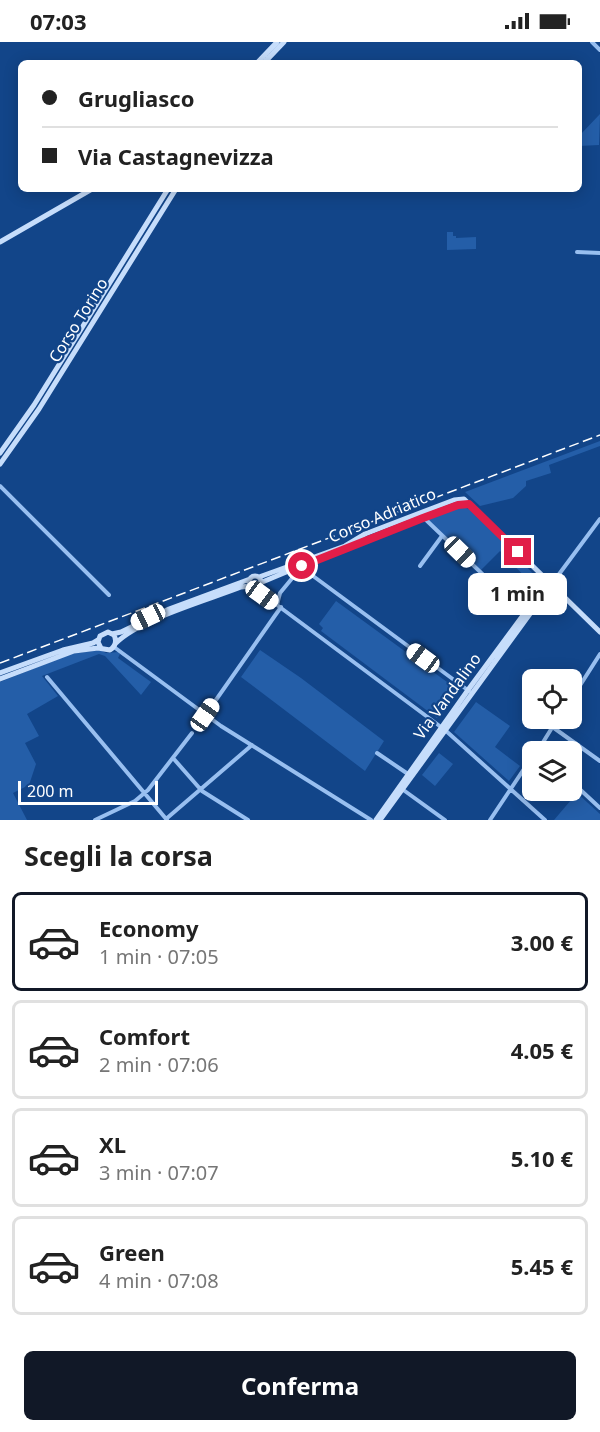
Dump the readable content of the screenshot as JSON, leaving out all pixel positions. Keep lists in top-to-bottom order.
{
  "streets": {
    "street": ["Corso Torino", "Corso Adriatico", "Via Vandalino"]
  },
  "crossings": [
    ["Corso Adriatico", "Via Vandalino"]
  ],
  "scale_bar": "200 m",
  "page": {
    "status": "07:03",
    "banner": ["Grugliasco", "Via Castagnevizza"],
    "bubble": "1 min",
    "scale": "200 m",
    "heading": "Scegli la corsa",
    "list": [
      {
        "name": "Economy",
        "note": "1 min · 07:05",
        "value": "3.00 €"
      },
      {
        "name": "Comfort",
        "note": "2 min · 07:06",
        "value": "4.05 €"
      },
      {
        "name": "XL",
        "note": "3 min · 07:07",
        "value": "5.10 €"
      },
      {
        "name": "Green",
        "note": "4 min · 07:08",
        "value": "5.45 €"
      }
    ],
    "buttons": "Conferma"
  }
}
